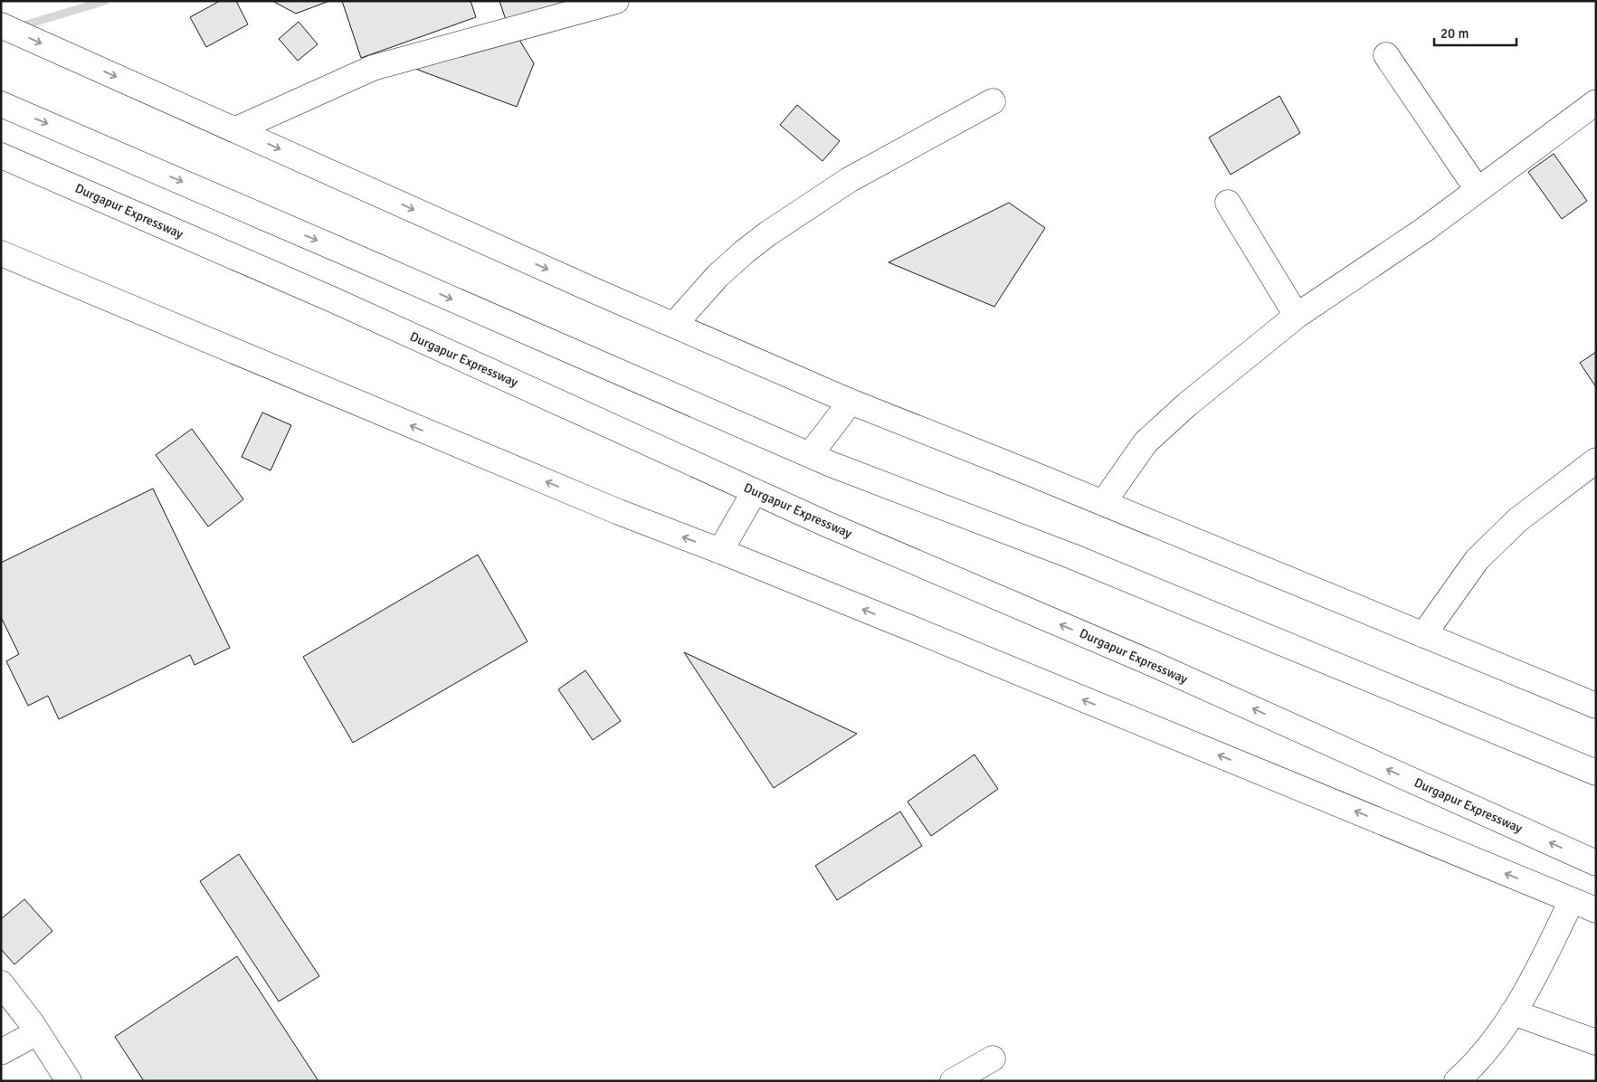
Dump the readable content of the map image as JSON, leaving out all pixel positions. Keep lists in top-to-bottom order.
{
  "streets": {
    "main road": ["Durgapur Expressway"]
  },
  "scale_bar": "20 m"
}
